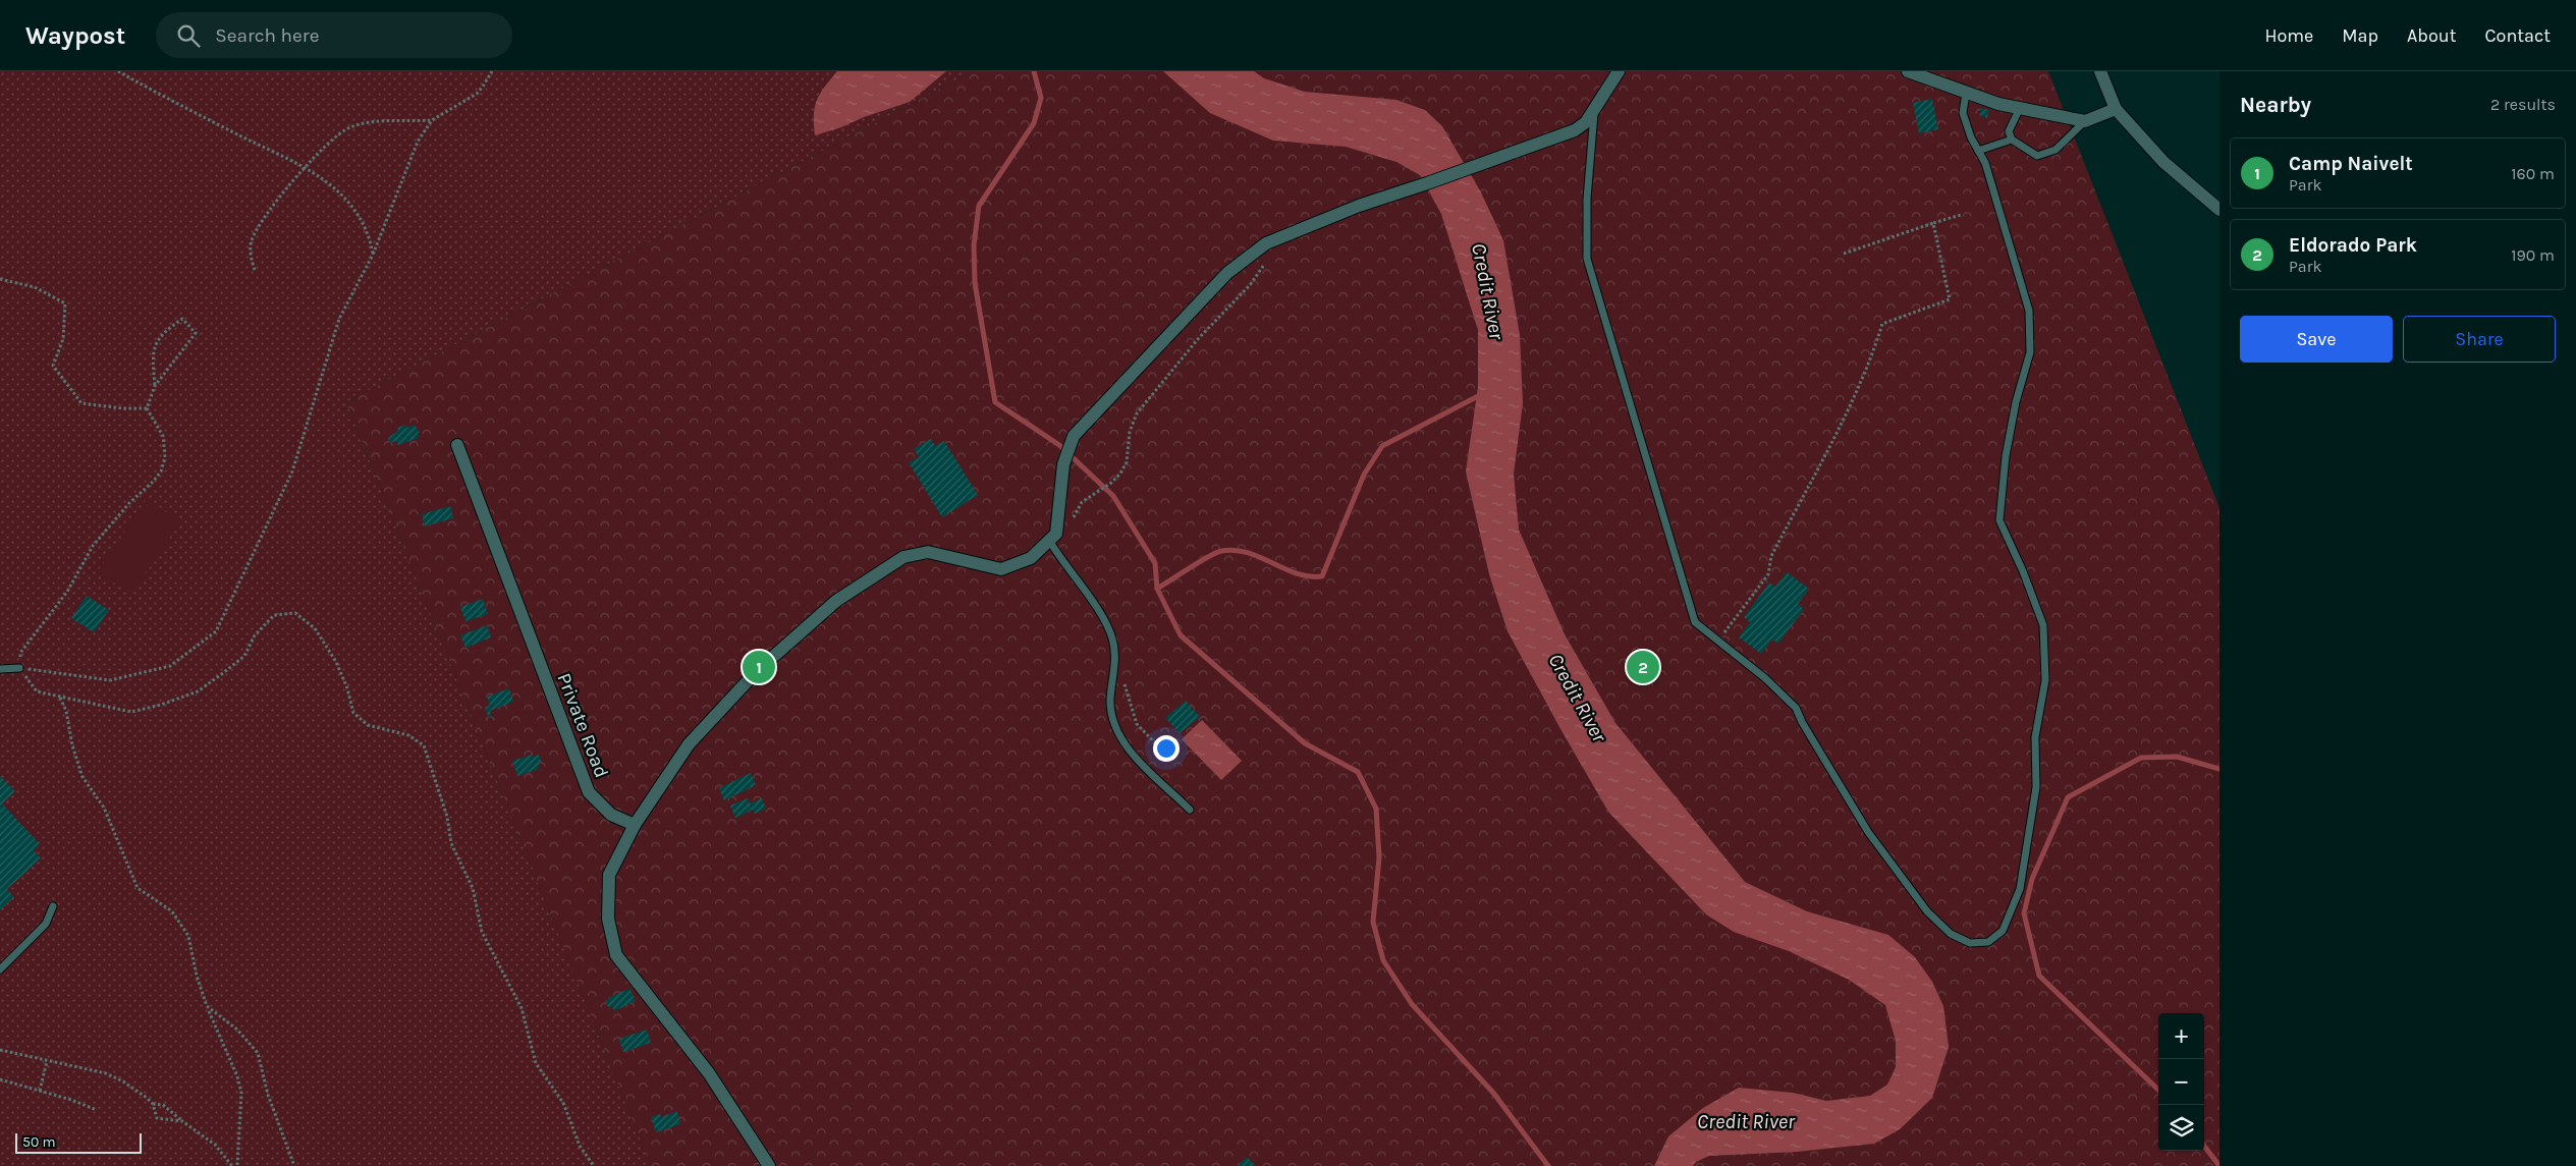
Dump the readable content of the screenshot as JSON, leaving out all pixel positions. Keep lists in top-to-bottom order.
{
  "streets": {
    "street": ["Private Road"]
  },
  "water": ["Credit River"],
  "scale_bar": "50 m",
  "page": {
    "header": "Waypost",
    "search": "Search here",
    "nav": [
      "Home",
      "Map",
      "About",
      "Contact"
    ],
    "heading": ["Nearby", "2 results"],
    "list": [
      {
        "mark": "1",
        "name": "Camp Naivelt",
        "note": "Park",
        "value": "160 m"
      },
      {
        "mark": "2",
        "name": "Eldorado Park",
        "note": "Park",
        "value": "190 m"
      }
    ],
    "buttons": ["Save", "Share"],
    "pins": ["1", "2"],
    "map_buttons": ["+", "−"],
    "scale": "50 m"
  }
}
